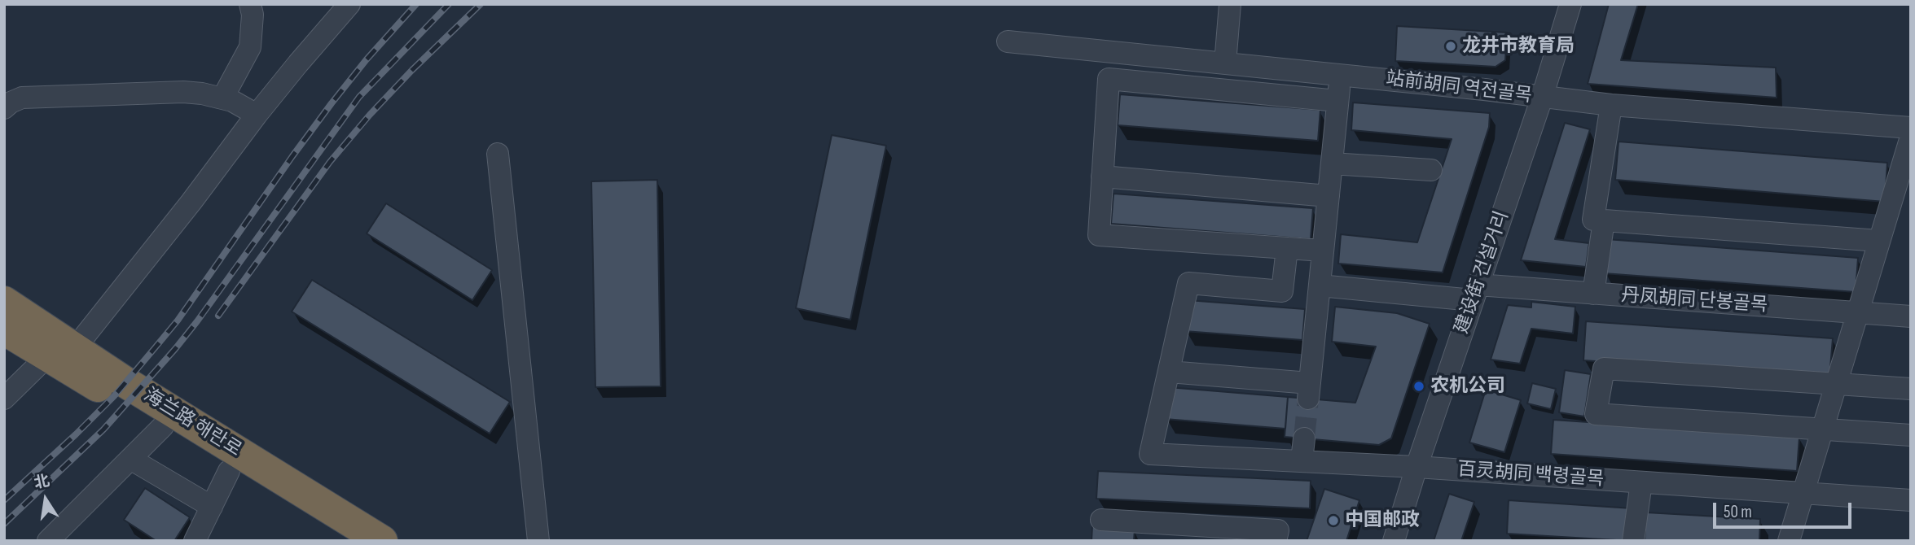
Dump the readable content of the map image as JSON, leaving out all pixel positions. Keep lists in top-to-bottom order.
{
  "streets": {
    "highway": ["海兰路 해란로"],
    "street": [
      "站前胡同 역전골목",
      "建设街 건설거리",
      "丹凤胡同 단봉골목",
      "百灵胡同 백령골목"
    ]
  },
  "crossings": [
    ["站前胡同 역전골목", "建设街 건설거리"],
    ["建设街 건설거리", "丹凤胡同 단봉골목"],
    ["建设街 건설거리", "百灵胡同 백령골목"]
  ],
  "places": ["龙井市教育局", "农机公司", "中国邮政"],
  "scale_bar": "50 m",
  "north": "top"
}
